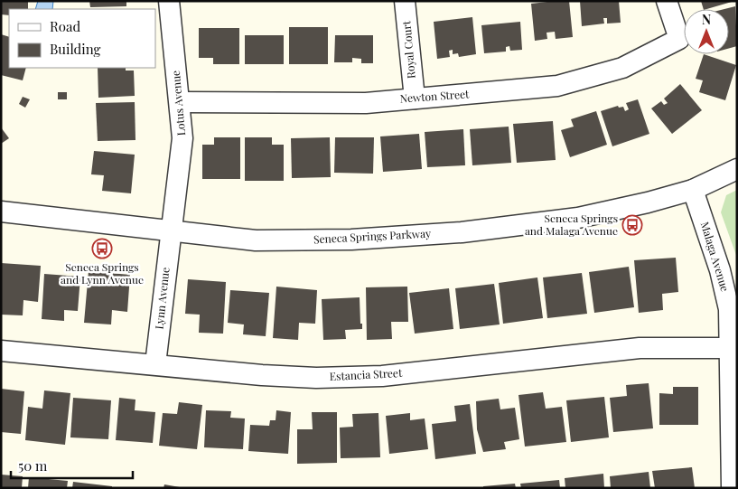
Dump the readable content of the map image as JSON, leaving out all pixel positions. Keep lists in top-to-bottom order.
{
  "streets": {
    "street": [
      "Royal Court",
      "Newton Street",
      "Lotus Avenue",
      "Seneca Springs Parkway",
      "Malaga Avenue",
      "Lynn Avenue",
      "Estancia Street"
    ]
  },
  "crossings": [
    ["Royal Court", "Newton Street"],
    ["Newton Street", "Lotus Avenue"],
    ["Lotus Avenue", "Seneca Springs Parkway"],
    ["Lotus Avenue", "Lynn Avenue"],
    ["Seneca Springs Parkway", "Malaga Avenue"],
    ["Seneca Springs Parkway", "Lynn Avenue"],
    ["Malaga Avenue", "Estancia Street"],
    ["Lynn Avenue", "Estancia Street"]
  ],
  "places": {
    "bus stop": ["Seneca Springs and Malaga Avenue", "Seneca Springs and Lynn Avenue"]
  },
  "legend": ["Road", "Building"],
  "scale_bar": "50 m",
  "north": "top"
}
